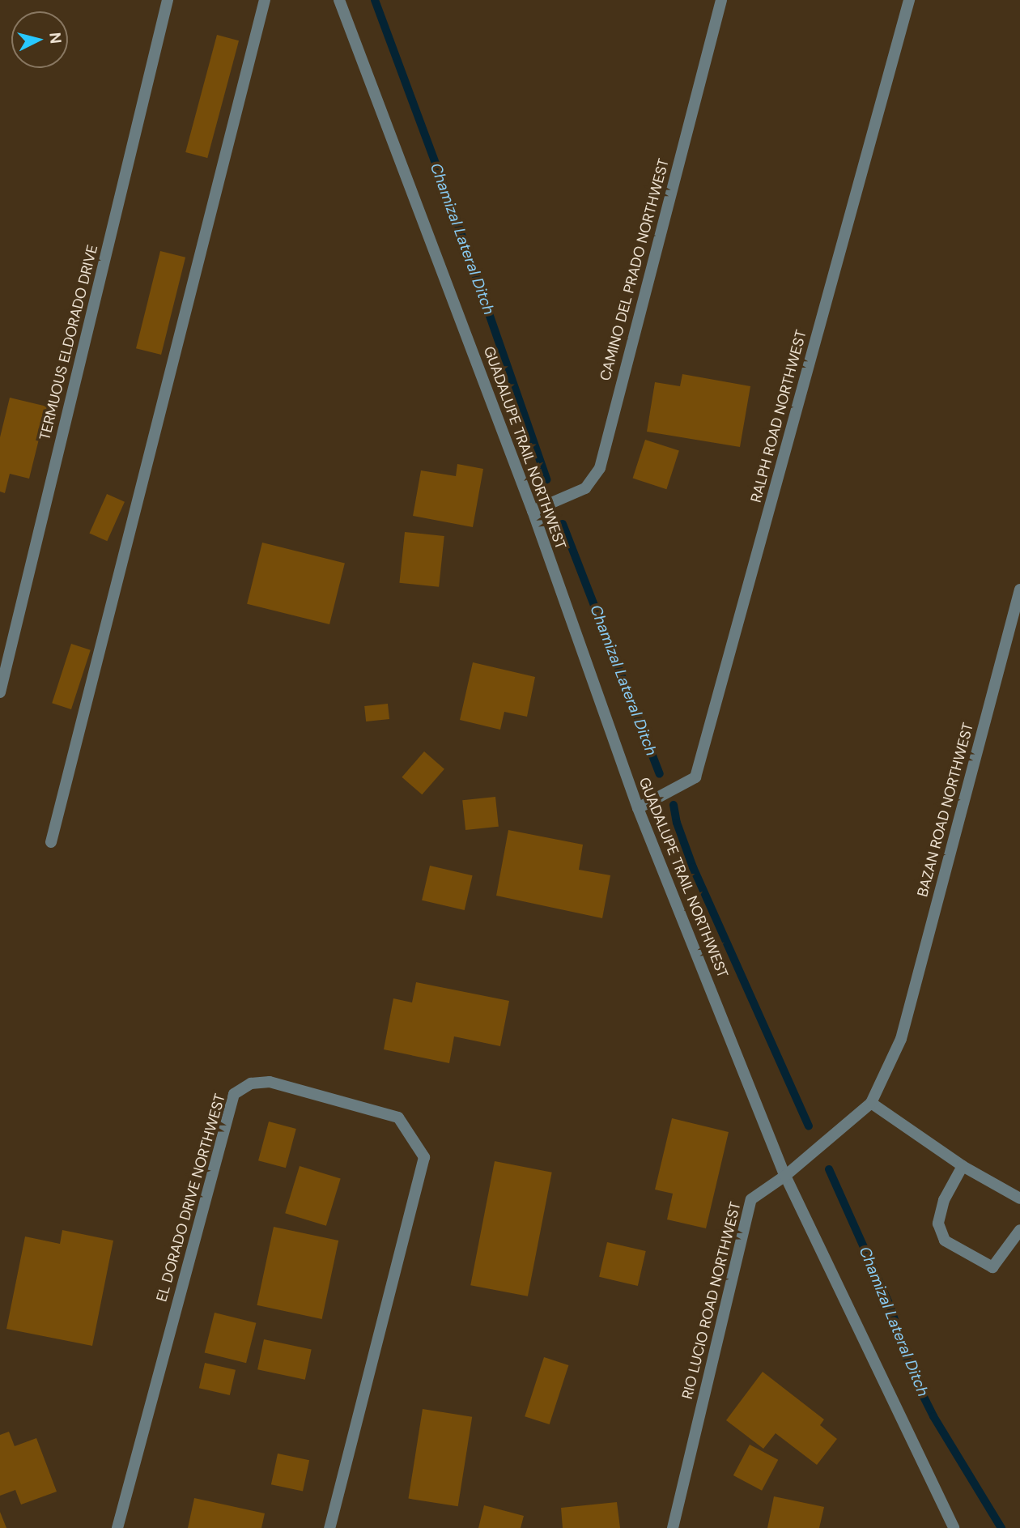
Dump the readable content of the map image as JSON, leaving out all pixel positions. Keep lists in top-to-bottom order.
{
  "streets": {
    "street": [
      "CAMINO DEL PRADO NORTHWEST",
      "TERMUOUS ELDORADO DRIVE",
      "RALPH ROAD NORTHWEST",
      "GUADALUPE TRAIL NORTHWEST",
      "BAZAN ROAD NORTHWEST",
      "EL DORADO DRIVE NORTHWEST",
      "RIO LUCIO ROAD NORTHWEST"
    ]
  },
  "crossings": [
    ["CAMINO DEL PRADO NORTHWEST", "GUADALUPE TRAIL NORTHWEST"],
    ["RALPH ROAD NORTHWEST", "GUADALUPE TRAIL NORTHWEST"],
    ["GUADALUPE TRAIL NORTHWEST", "RIO LUCIO ROAD NORTHWEST"],
    ["BAZAN ROAD NORTHWEST", "RIO LUCIO ROAD NORTHWEST"]
  ],
  "water": ["Chamizal Lateral Ditch"],
  "north": "right"
}
